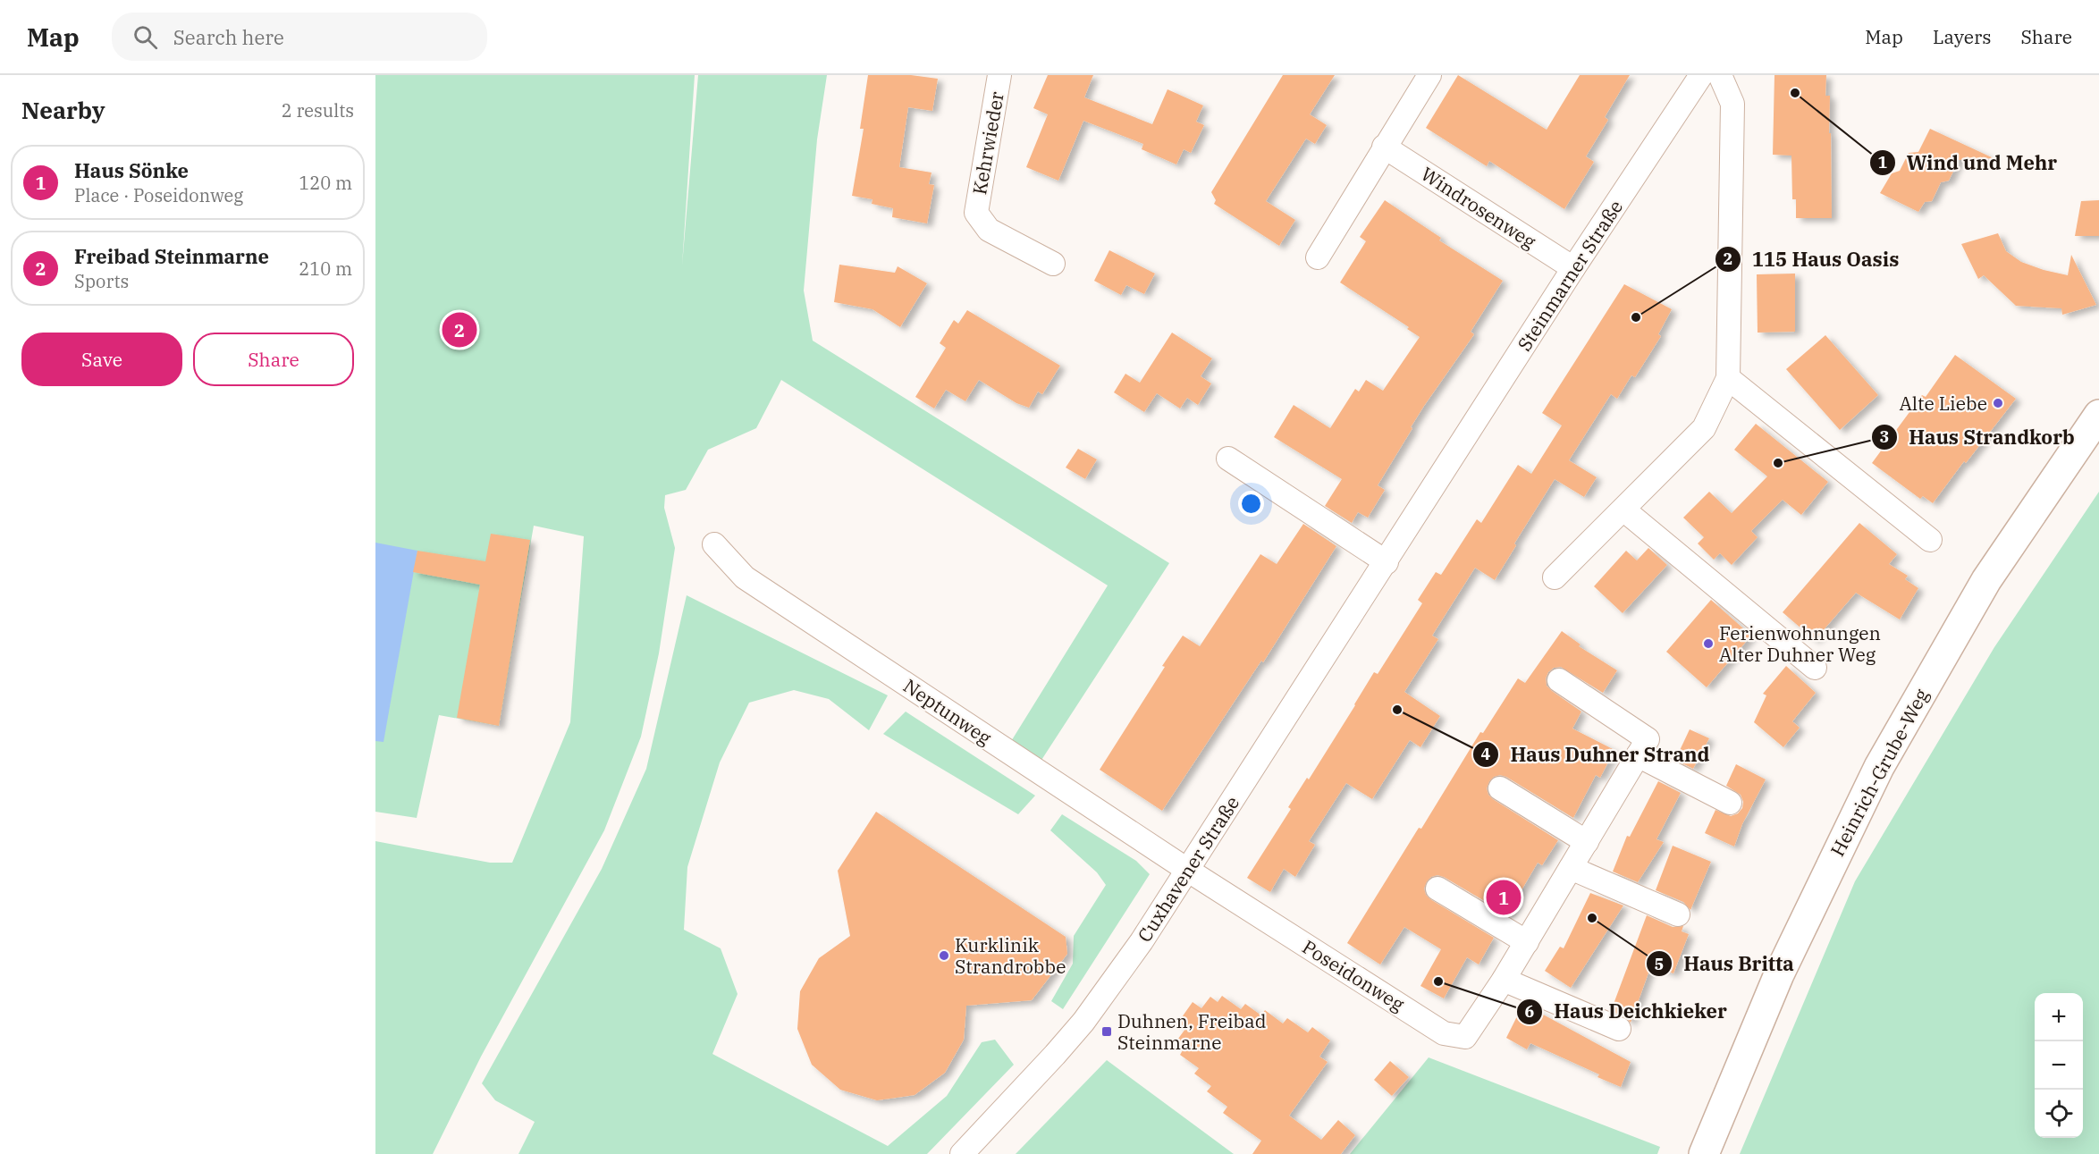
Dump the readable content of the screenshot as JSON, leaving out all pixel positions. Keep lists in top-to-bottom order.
{
  "streets": {
    "street": [
      "Kehrwieder",
      "Windrosenweg",
      "Steinmarner Straße",
      "Neptunweg",
      "Heinrich-Grube-Weg",
      "Cuxhavener Straße",
      "Poseidonweg"
    ]
  },
  "crossings": [
    ["Windrosenweg", "Steinmarner Straße"],
    ["Steinmarner Straße", "Cuxhavener Straße"],
    ["Neptunweg", "Cuxhavener Straße"],
    ["Neptunweg", "Poseidonweg"],
    ["Cuxhavener Straße", "Poseidonweg"]
  ],
  "places": {
    "other": [
      "Wind und Mehr",
      "115 Haus Oasis",
      "Alte Liebe",
      "Haus Strandkorb",
      "Ferienwohnungen Alter Duhner Weg",
      "Haus Duhner Strand",
      "Haus Britta",
      "Kurklinik Strandrobbe",
      "Haus Deichkieker"
    ],
    "transit": ["Duhnen, Freibad Steinmarne"]
  },
  "page": {
    "header": "Map",
    "search": "Search here",
    "nav": ["Map", "Layers", "Share"],
    "heading": ["Nearby", "2 results"],
    "list": [
      {
        "mark": "1",
        "name": "Haus Sönke",
        "note": "Place · Poseidonweg",
        "value": "120 m"
      },
      {
        "mark": "2",
        "name": "Freibad Steinmarne",
        "note": "Sports",
        "value": "210 m"
      }
    ],
    "pins": ["2", "1"],
    "buttons": ["Save", "Share"],
    "map_buttons": ["+", "−"]
  }
}
